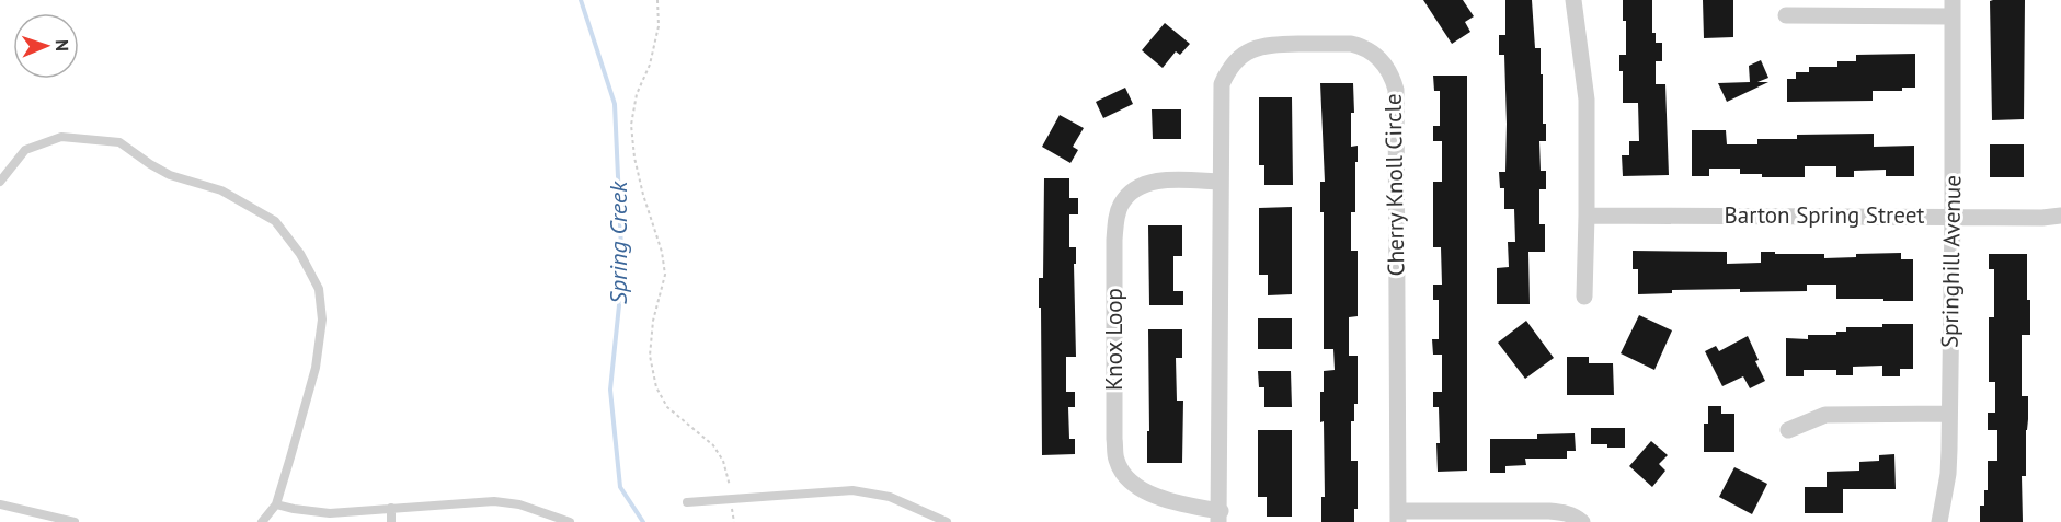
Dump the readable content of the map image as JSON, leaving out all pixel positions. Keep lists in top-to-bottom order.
{
  "streets": {
    "street": [
      "Cherry Knoll Circle",
      "Barton Spring Street",
      "Springhill Avenue",
      "Knox Loop"
    ]
  },
  "crossings": [
    ["Cherry Knoll Circle", "Knox Loop"],
    ["Barton Spring Street", "Springhill Avenue"]
  ],
  "water": ["Spring Creek"],
  "north": "right"
}
